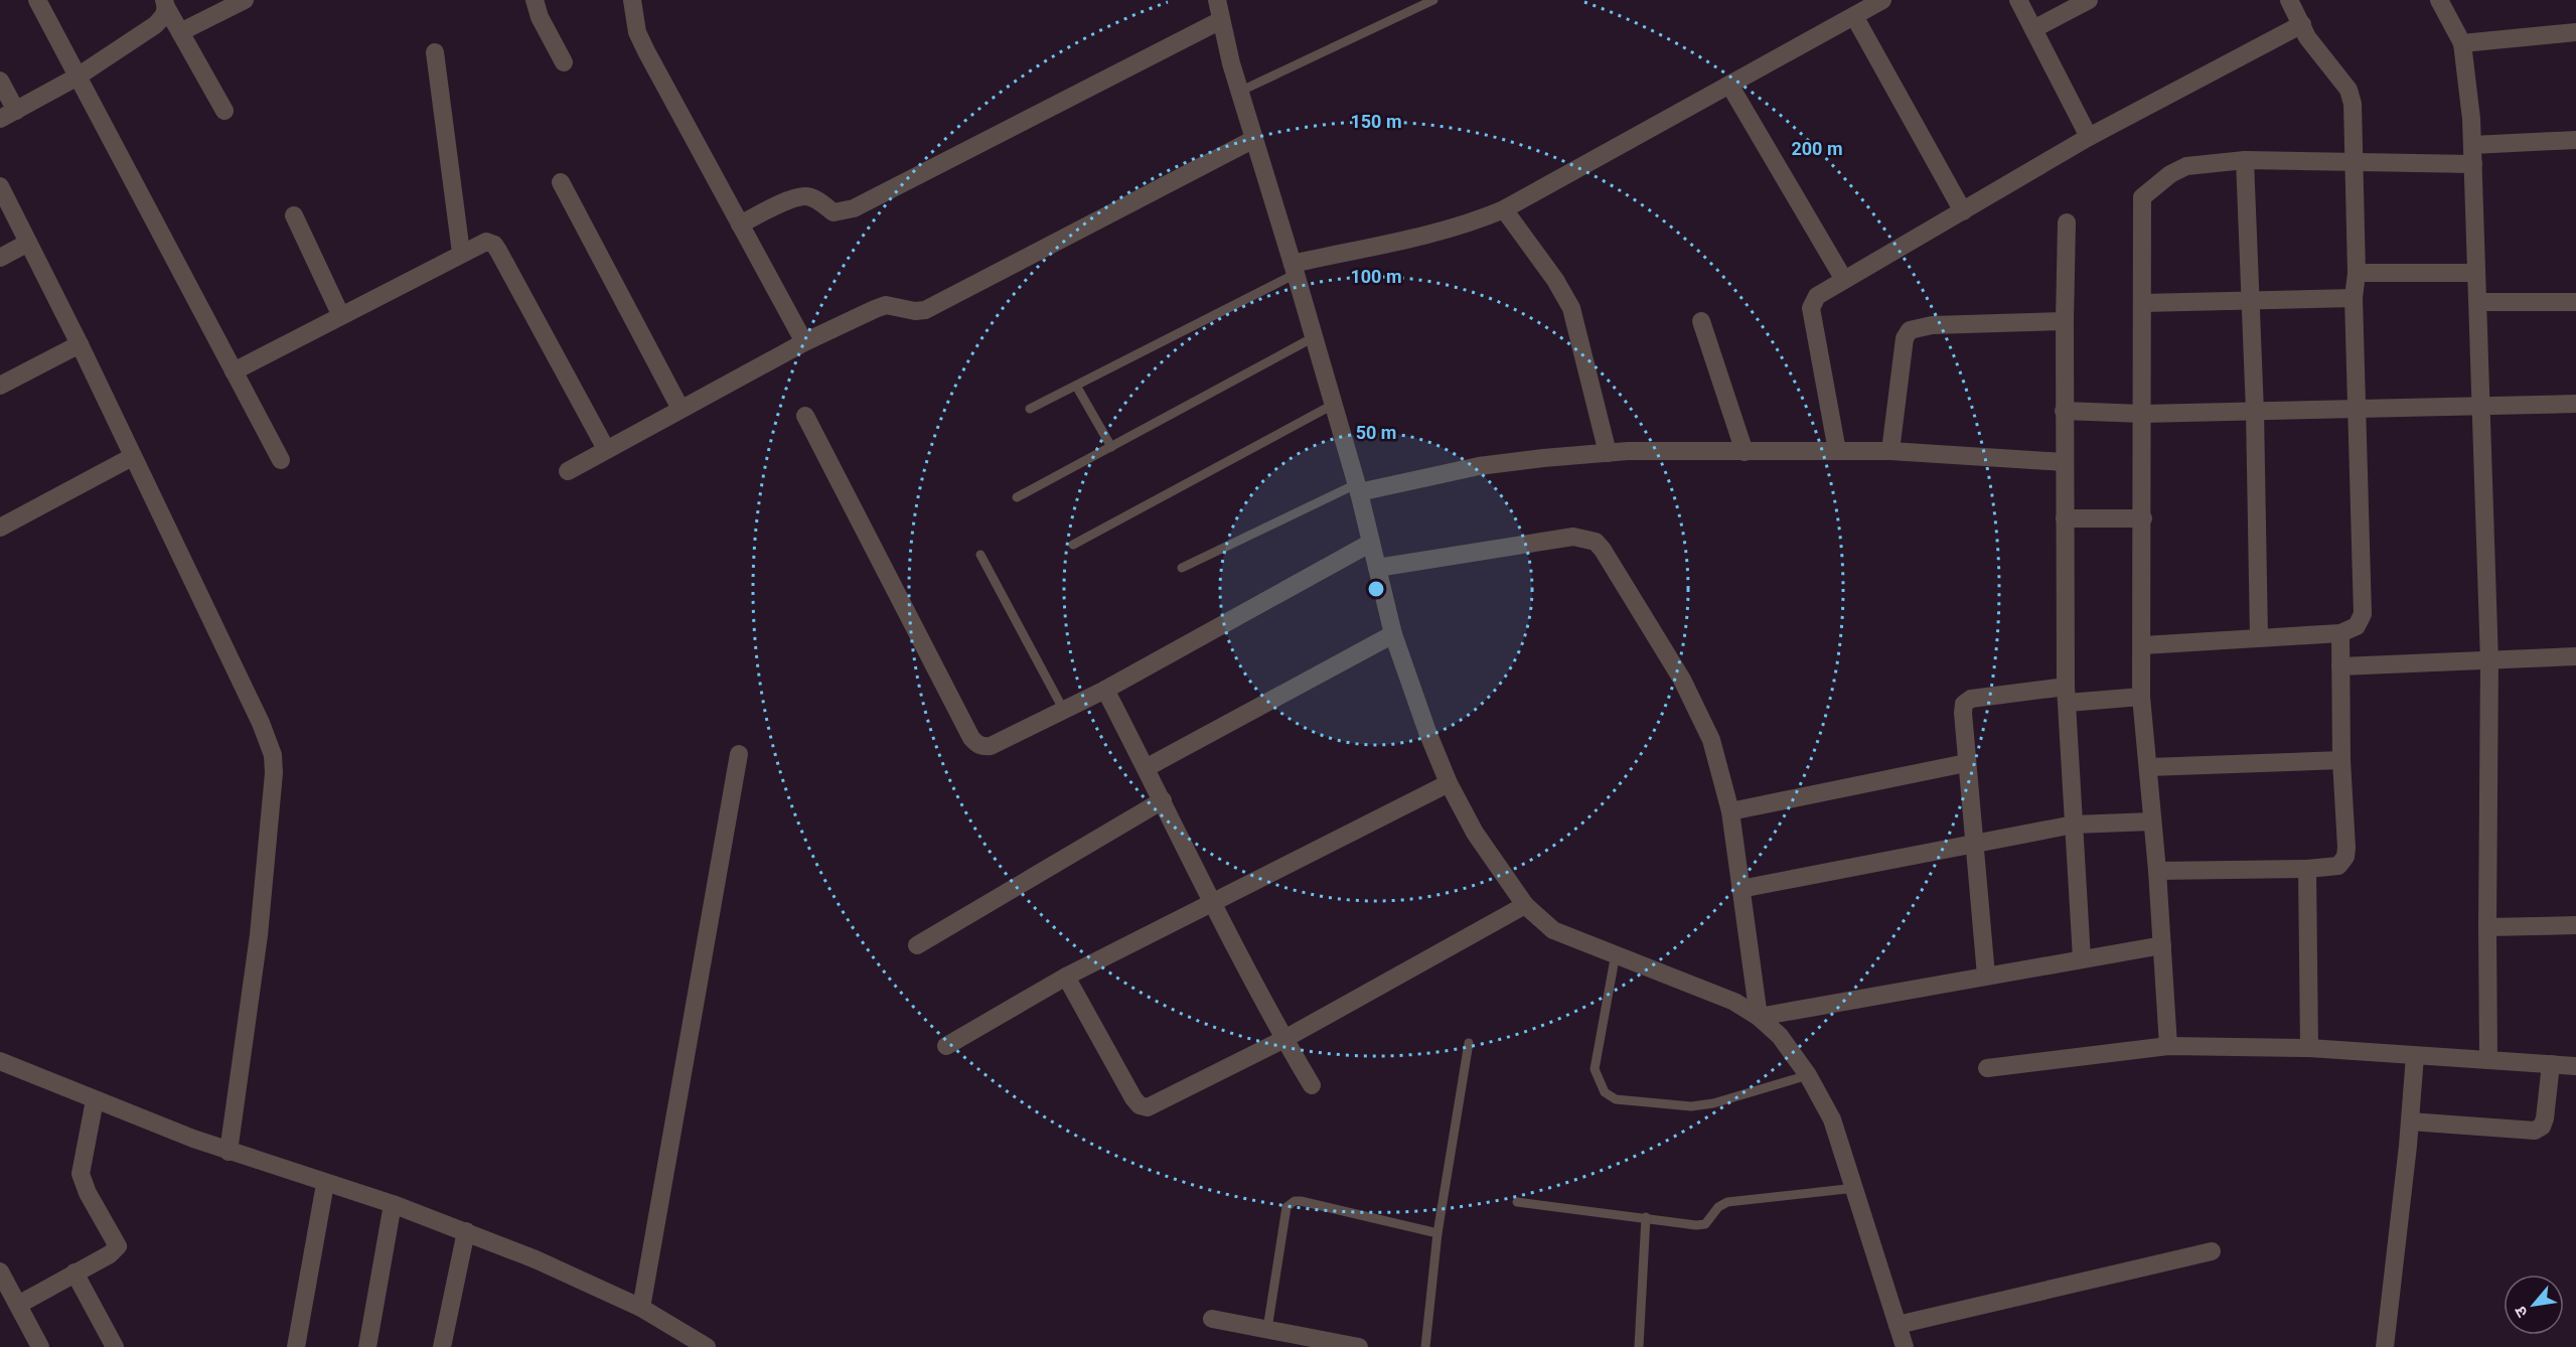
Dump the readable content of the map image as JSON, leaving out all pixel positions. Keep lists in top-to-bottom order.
{
  "north": "bottom left",
  "rings": [
    "150 m",
    "200 m",
    "100 m",
    "50 m"
  ]
}
